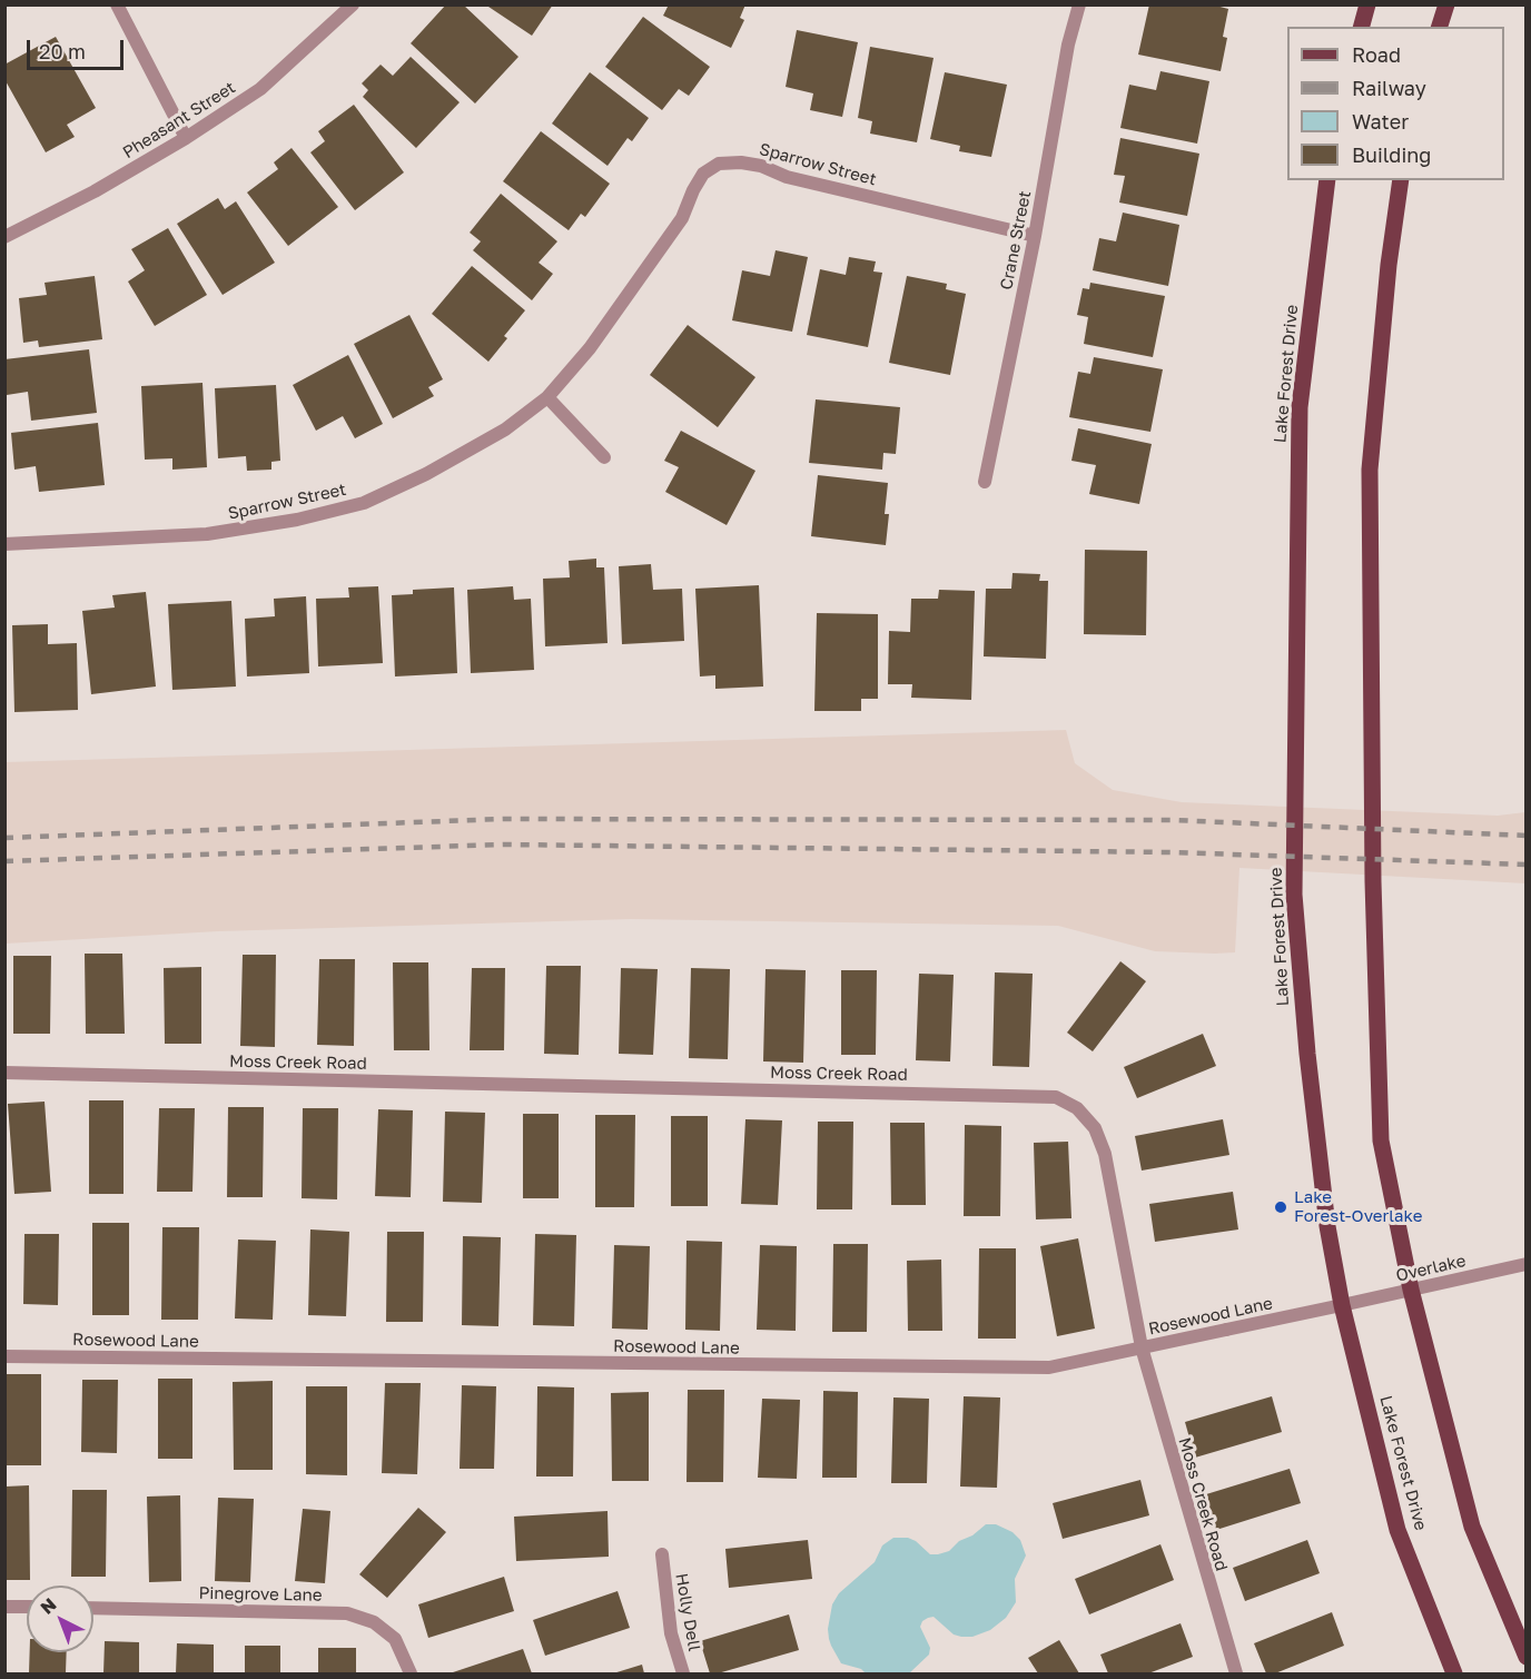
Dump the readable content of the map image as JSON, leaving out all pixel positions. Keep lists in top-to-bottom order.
{
  "streets": {
    "main road": ["Lake Forest Drive"],
    "street": [
      "Pheasant Street",
      "Sparrow Street",
      "Crane Street",
      "Moss Creek Road",
      "Overlake",
      "Rosewood Lane",
      "Pinegrove Lane",
      "Holly Dell"
    ]
  },
  "crossings": [
    ["Sparrow Street", "Crane Street"],
    ["Lake Forest Drive", "Overlake"],
    ["Lake Forest Drive", "Rosewood Lane"],
    ["Moss Creek Road", "Rosewood Lane"],
    ["Overlake", "Rosewood Lane"]
  ],
  "places": ["Lake Forest-Overlake"],
  "legend": [
    "Road",
    "Railway",
    "Water",
    "Building"
  ],
  "scale_bar": "20 m",
  "north": "top left"
}
